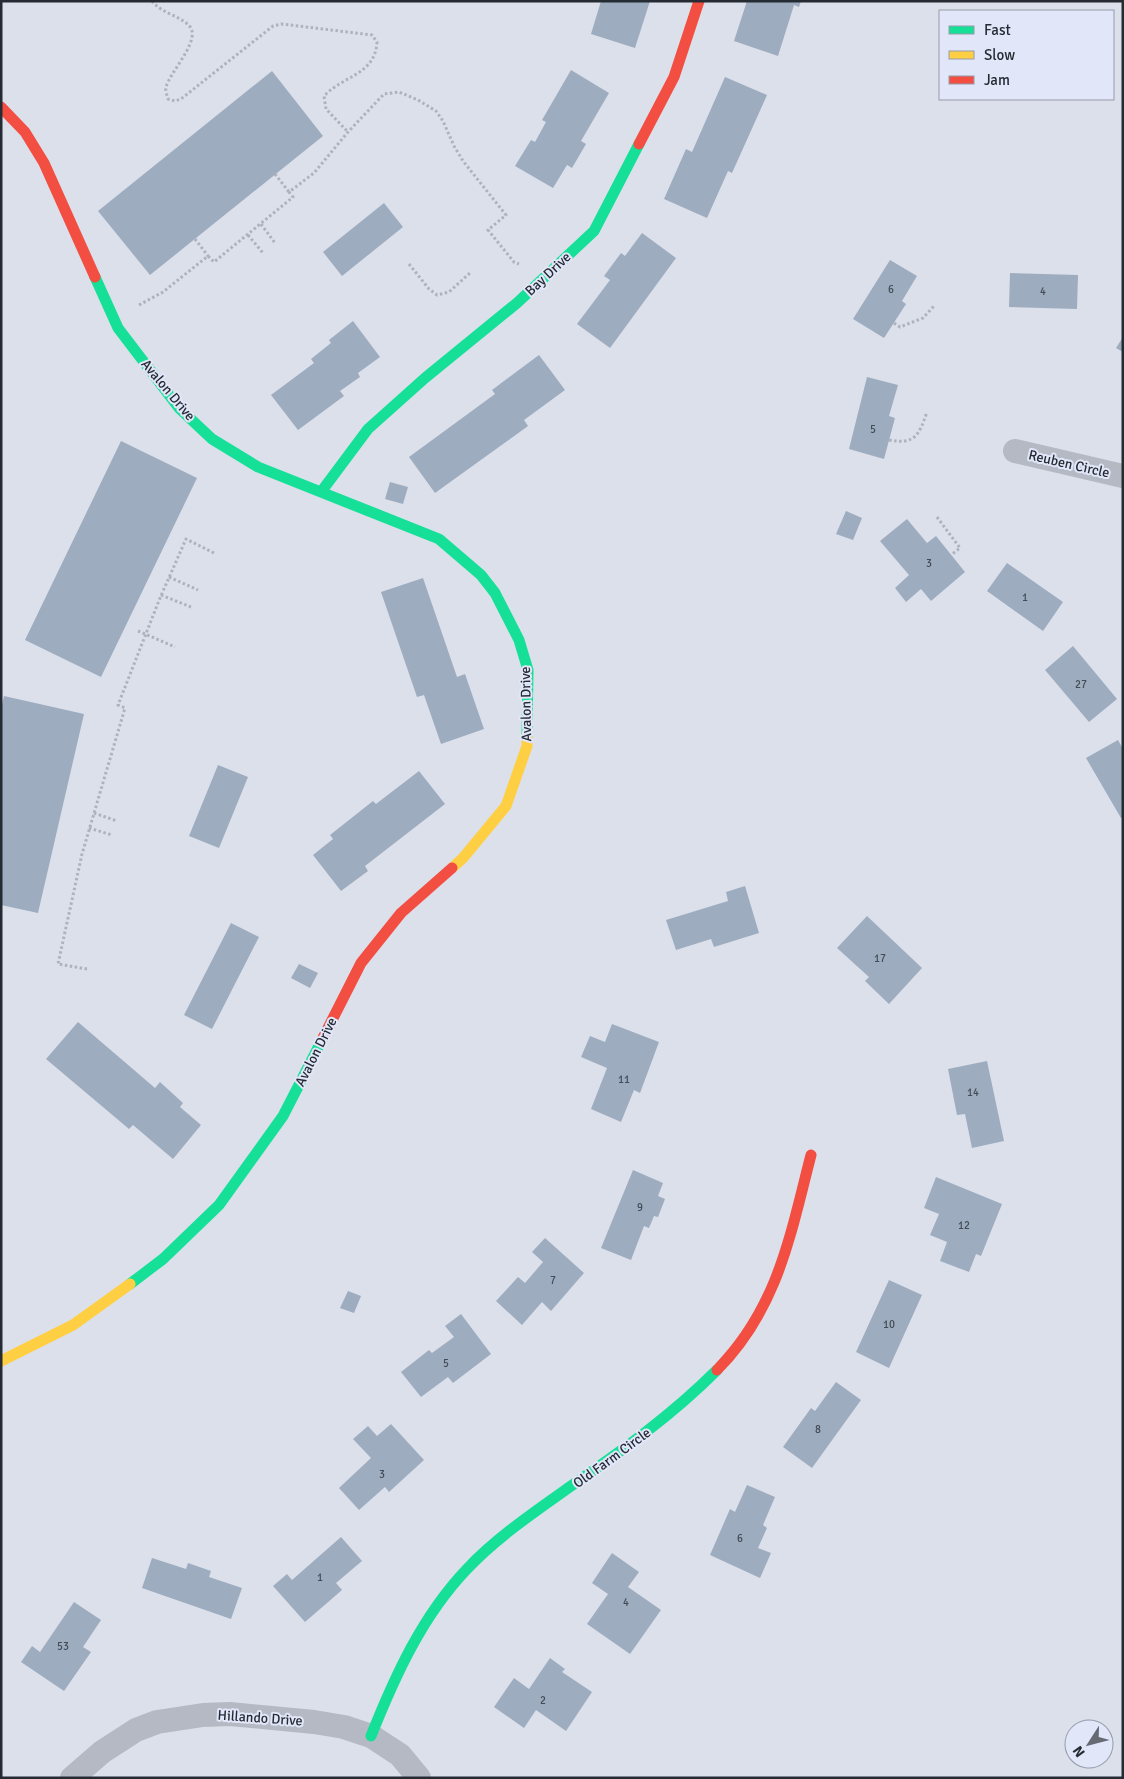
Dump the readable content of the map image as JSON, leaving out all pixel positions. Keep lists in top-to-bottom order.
{
  "streets": {
    "street": [
      "Bay Drive",
      "Avalon Drive",
      "Reuben Circle",
      "Old Farm Circle",
      "Hillando Drive"
    ]
  },
  "crossings": [
    ["Bay Drive", "Avalon Drive"],
    ["Old Farm Circle", "Hillando Drive"]
  ],
  "house_numbers": [
    "6",
    "4",
    "5",
    "3",
    "1",
    "27",
    "17",
    "11",
    "14",
    "9",
    "12",
    "7",
    "10",
    "5",
    "8",
    "3",
    "6",
    "1",
    "4",
    "53",
    "2"
  ],
  "legend": ["Fast", "Slow", "Jam"],
  "north": "bottom left"
}
